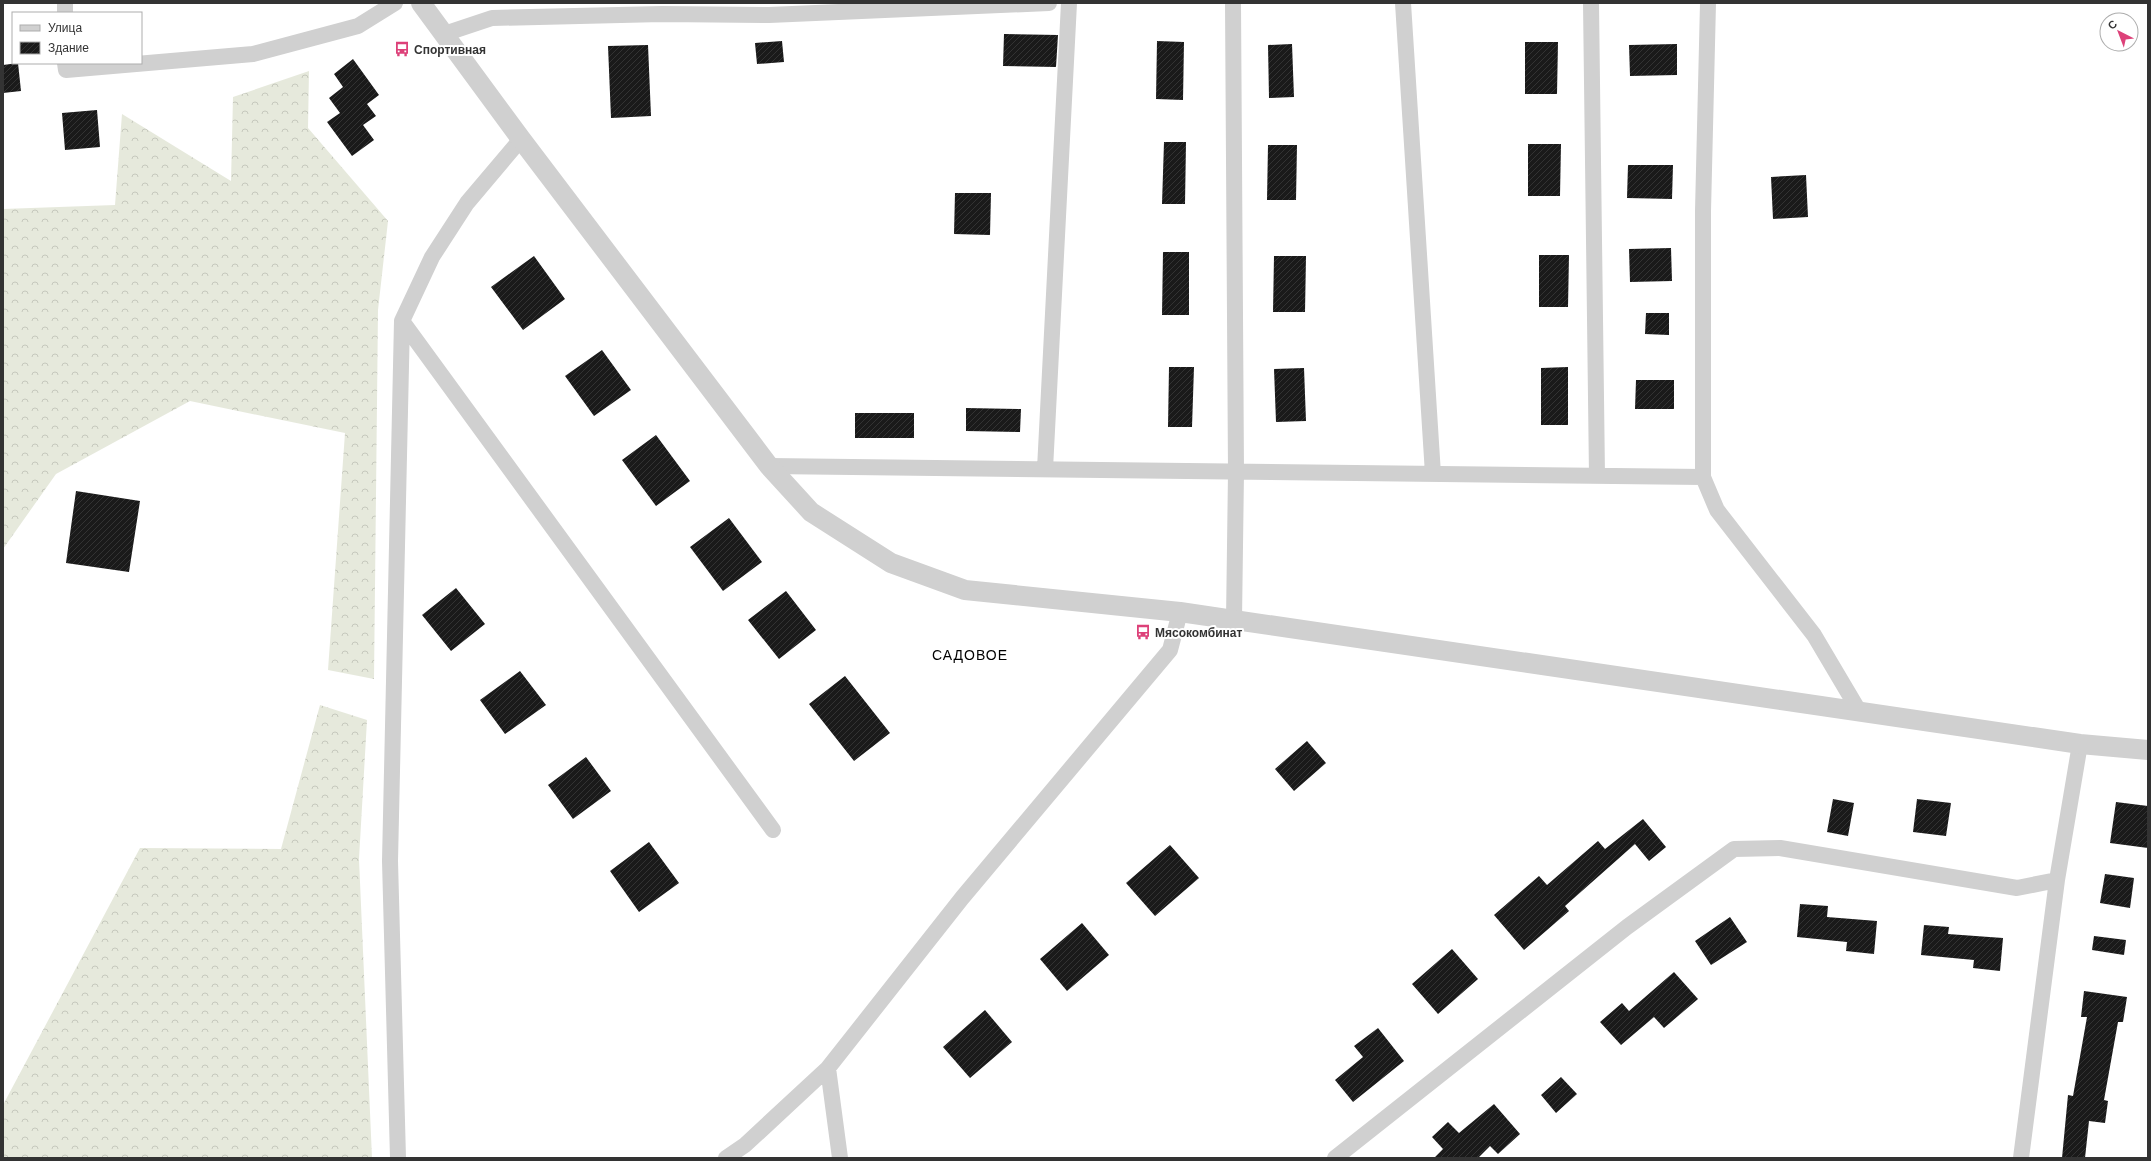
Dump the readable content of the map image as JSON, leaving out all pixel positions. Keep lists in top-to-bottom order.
{
  "districts": ["САДОВОЕ"],
  "places": {
    "bus stop": ["Спортивная", "Мясокомбинат"]
  },
  "legend": ["Улица", "Здание"],
  "north": "top left"
}
